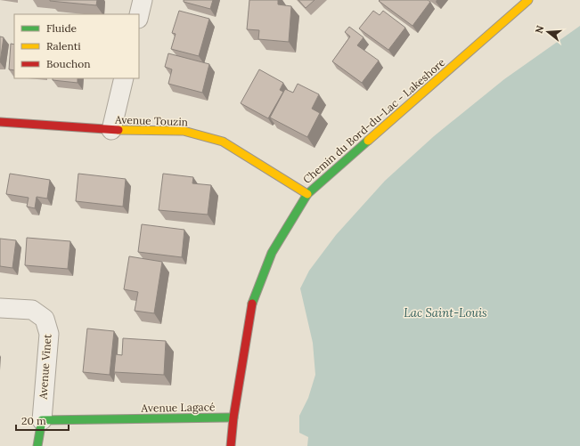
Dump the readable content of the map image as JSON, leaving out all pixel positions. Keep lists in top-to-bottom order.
{
  "streets": {
    "street": [
      "Avenue Touzin",
      "Chemin du Bord-du-Lac - Lakeshore",
      "Avenue Vinet",
      "Avenue Lagacé"
    ]
  },
  "crossings": [
    ["Avenue Touzin", "Chemin du Bord-du-Lac - Lakeshore"],
    ["Chemin du Bord-du-Lac - Lakeshore", "Avenue Lagacé"],
    ["Avenue Vinet", "Avenue Lagacé"]
  ],
  "water": ["Lac Saint-Louis"],
  "legend": ["Fluide", "Ralenti", "Bouchon"],
  "scale_bar": "20 m",
  "north": "left"
}
